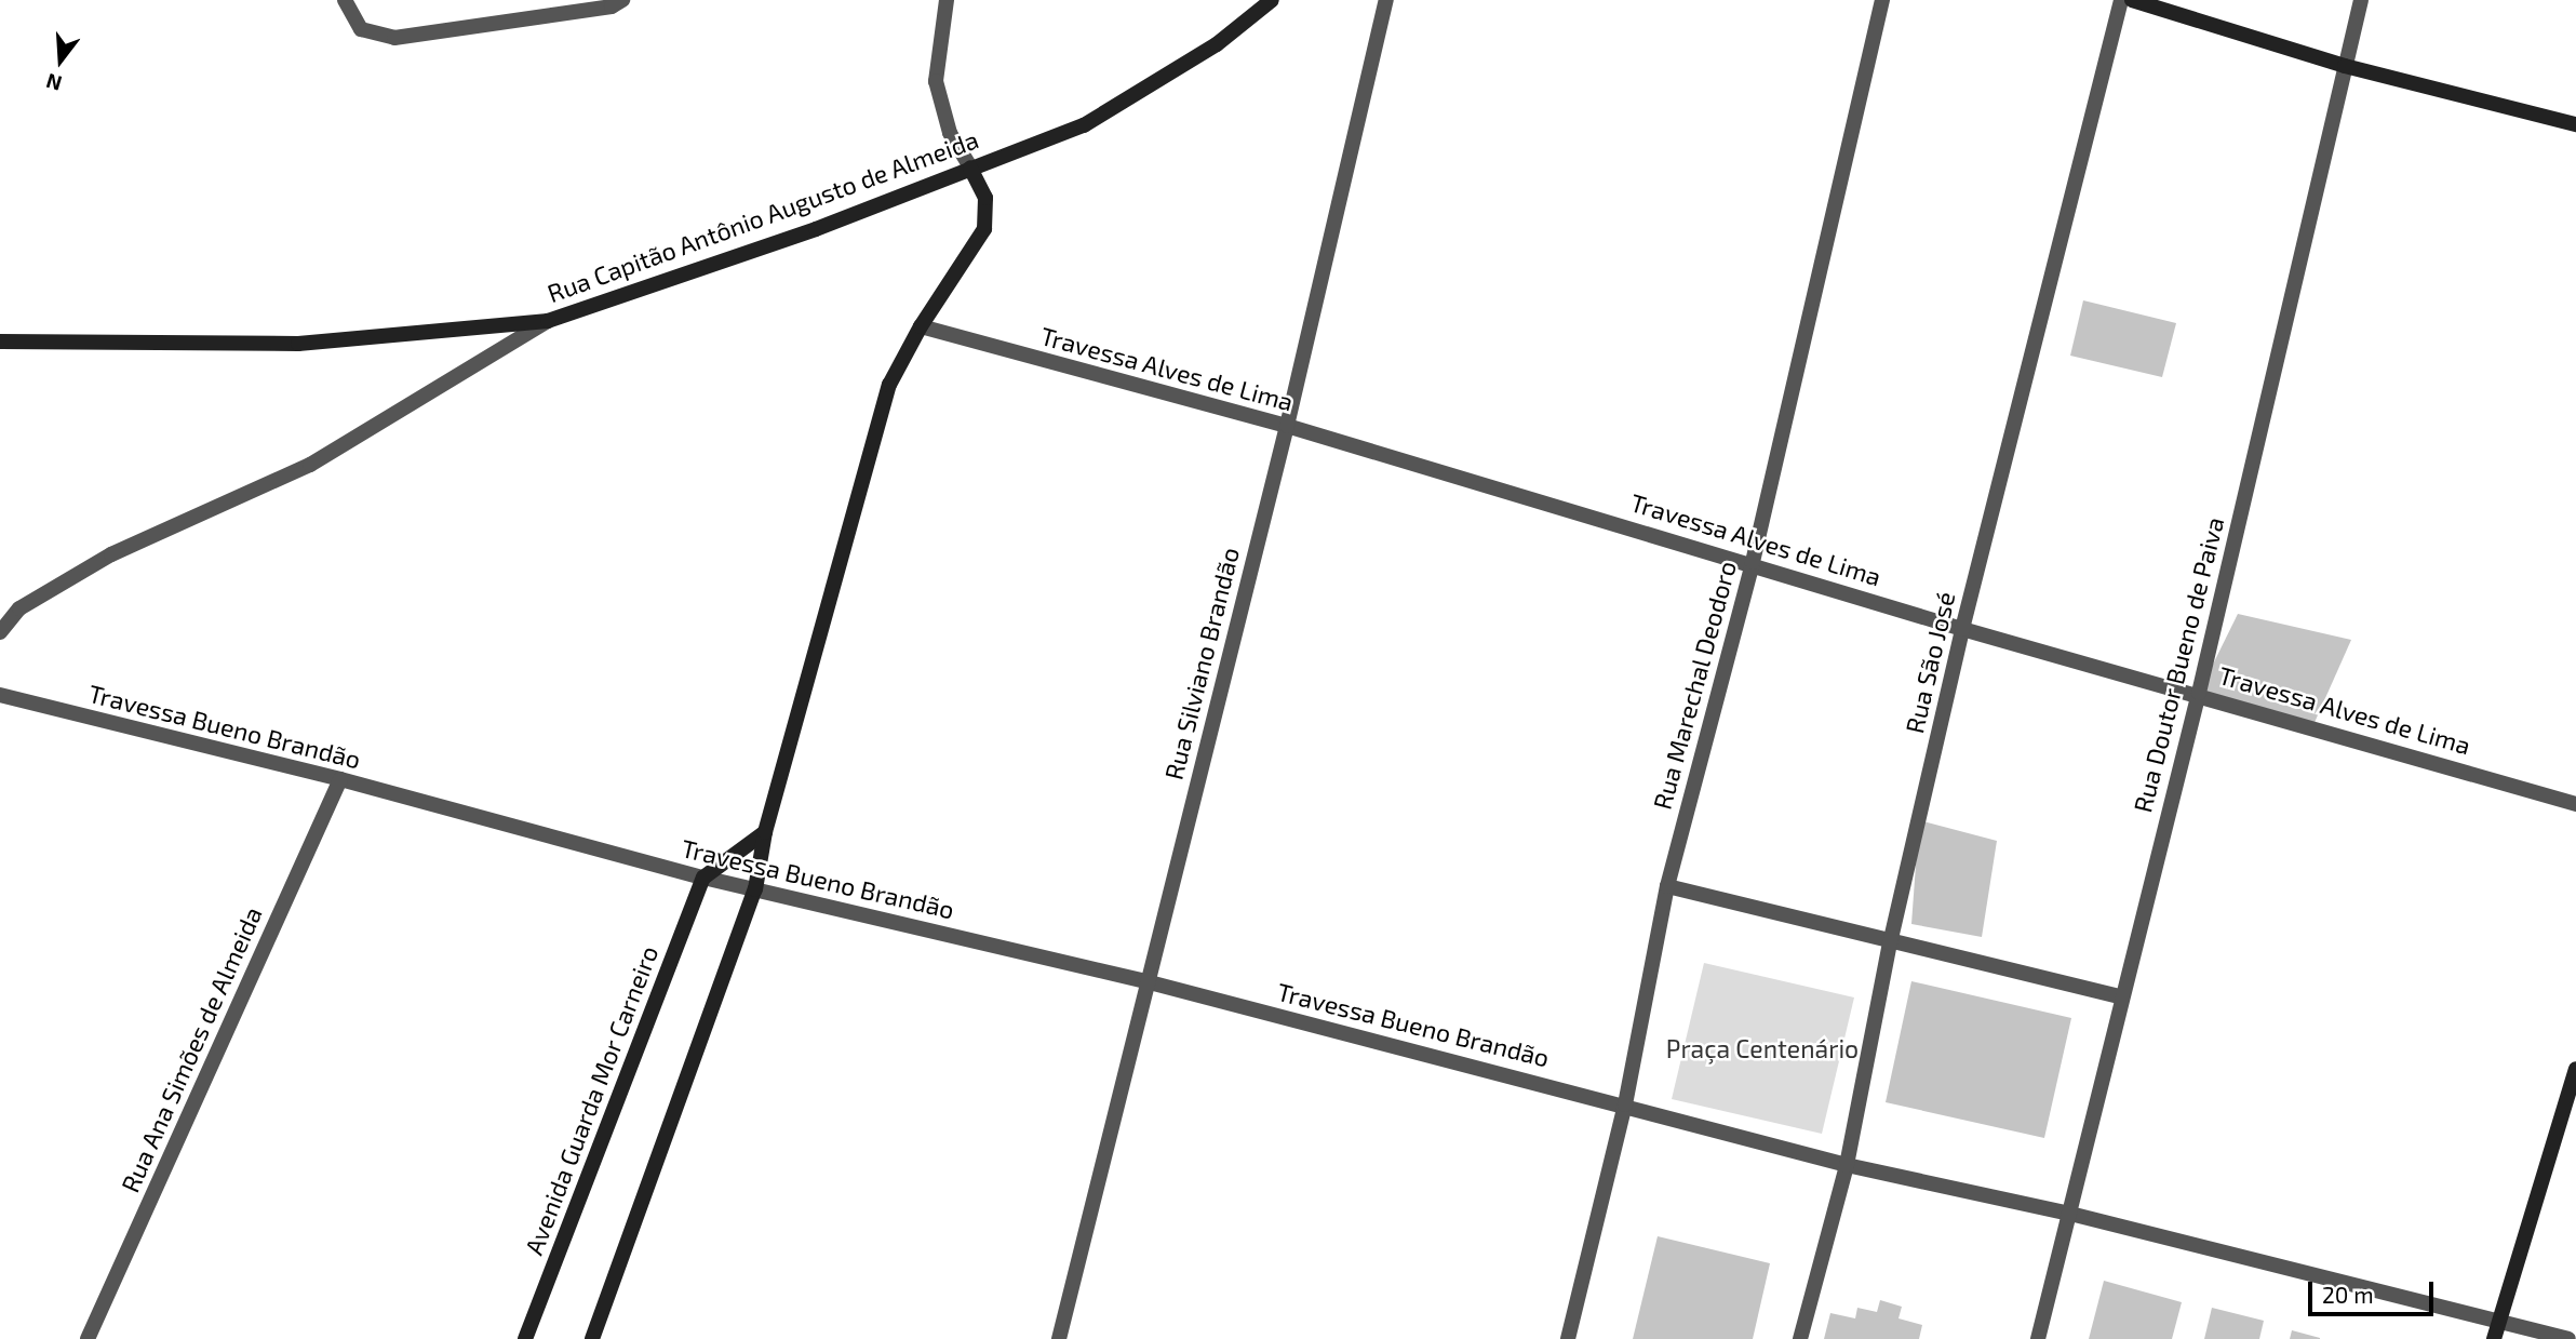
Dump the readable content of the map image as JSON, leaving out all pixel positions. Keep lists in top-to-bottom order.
{
  "streets": {
    "street": [
      "Rua Capitão Antônio Augusto de Almeida",
      "Travessa Alves de Lima",
      "Rua São José",
      "Rua Silviano Brandão",
      "Rua Doutor Bueno de Paiva",
      "Rua Marechal Deodoro",
      "Travessa Bueno Brandão",
      "Rua Ana Simões de Almeida",
      "Avenida Guarda Mor Carneiro"
    ]
  },
  "crossings": [
    ["Travessa Alves de Lima", "Rua São José"],
    ["Travessa Alves de Lima", "Rua Silviano Brandão"],
    ["Travessa Alves de Lima", "Rua Doutor Bueno de Paiva"],
    ["Travessa Alves de Lima", "Rua Marechal Deodoro"],
    ["Rua Silviano Brandão", "Travessa Bueno Brandão"],
    ["Rua Marechal Deodoro", "Travessa Bueno Brandão"],
    ["Travessa Bueno Brandão", "Rua Ana Simões de Almeida"],
    ["Travessa Bueno Brandão", "Avenida Guarda Mor Carneiro"]
  ],
  "parks": ["Praça Centenário"],
  "scale_bar": "20 m",
  "north": "bottom"
}
